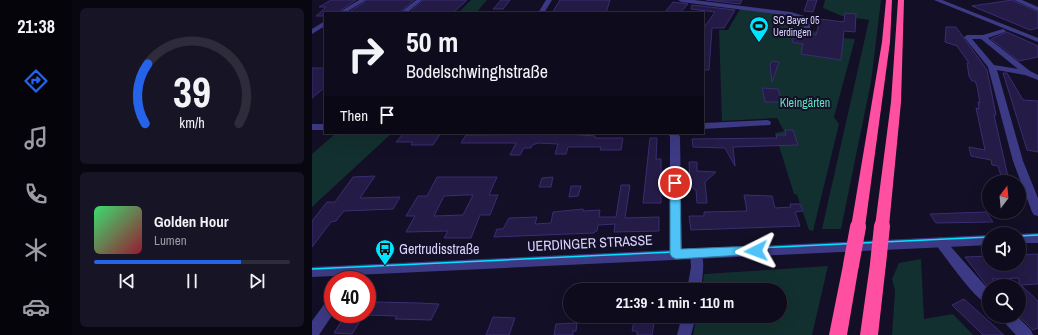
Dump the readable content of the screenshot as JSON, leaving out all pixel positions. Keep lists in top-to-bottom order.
{
  "streets": {
    "street": ["UERDINGER STRASSE"]
  },
  "parks": ["Kleingärten"],
  "places": {
    "sports": ["SC Bayer 05 Uerdingen"],
    "bus stop": ["Gertrudisstraße"]
  },
  "north": "top",
  "page": {
    "tabs": "21:38",
    "turn": ["50 m", "Bodelschwinghstraße"],
    "then": "Then",
    "song": ["Golden Hour", "Lumen"],
    "limit": "40",
    "trip": "21:39 · 1 min · 110 m",
    "gauge": ["39", "km/h"]
  }
}
